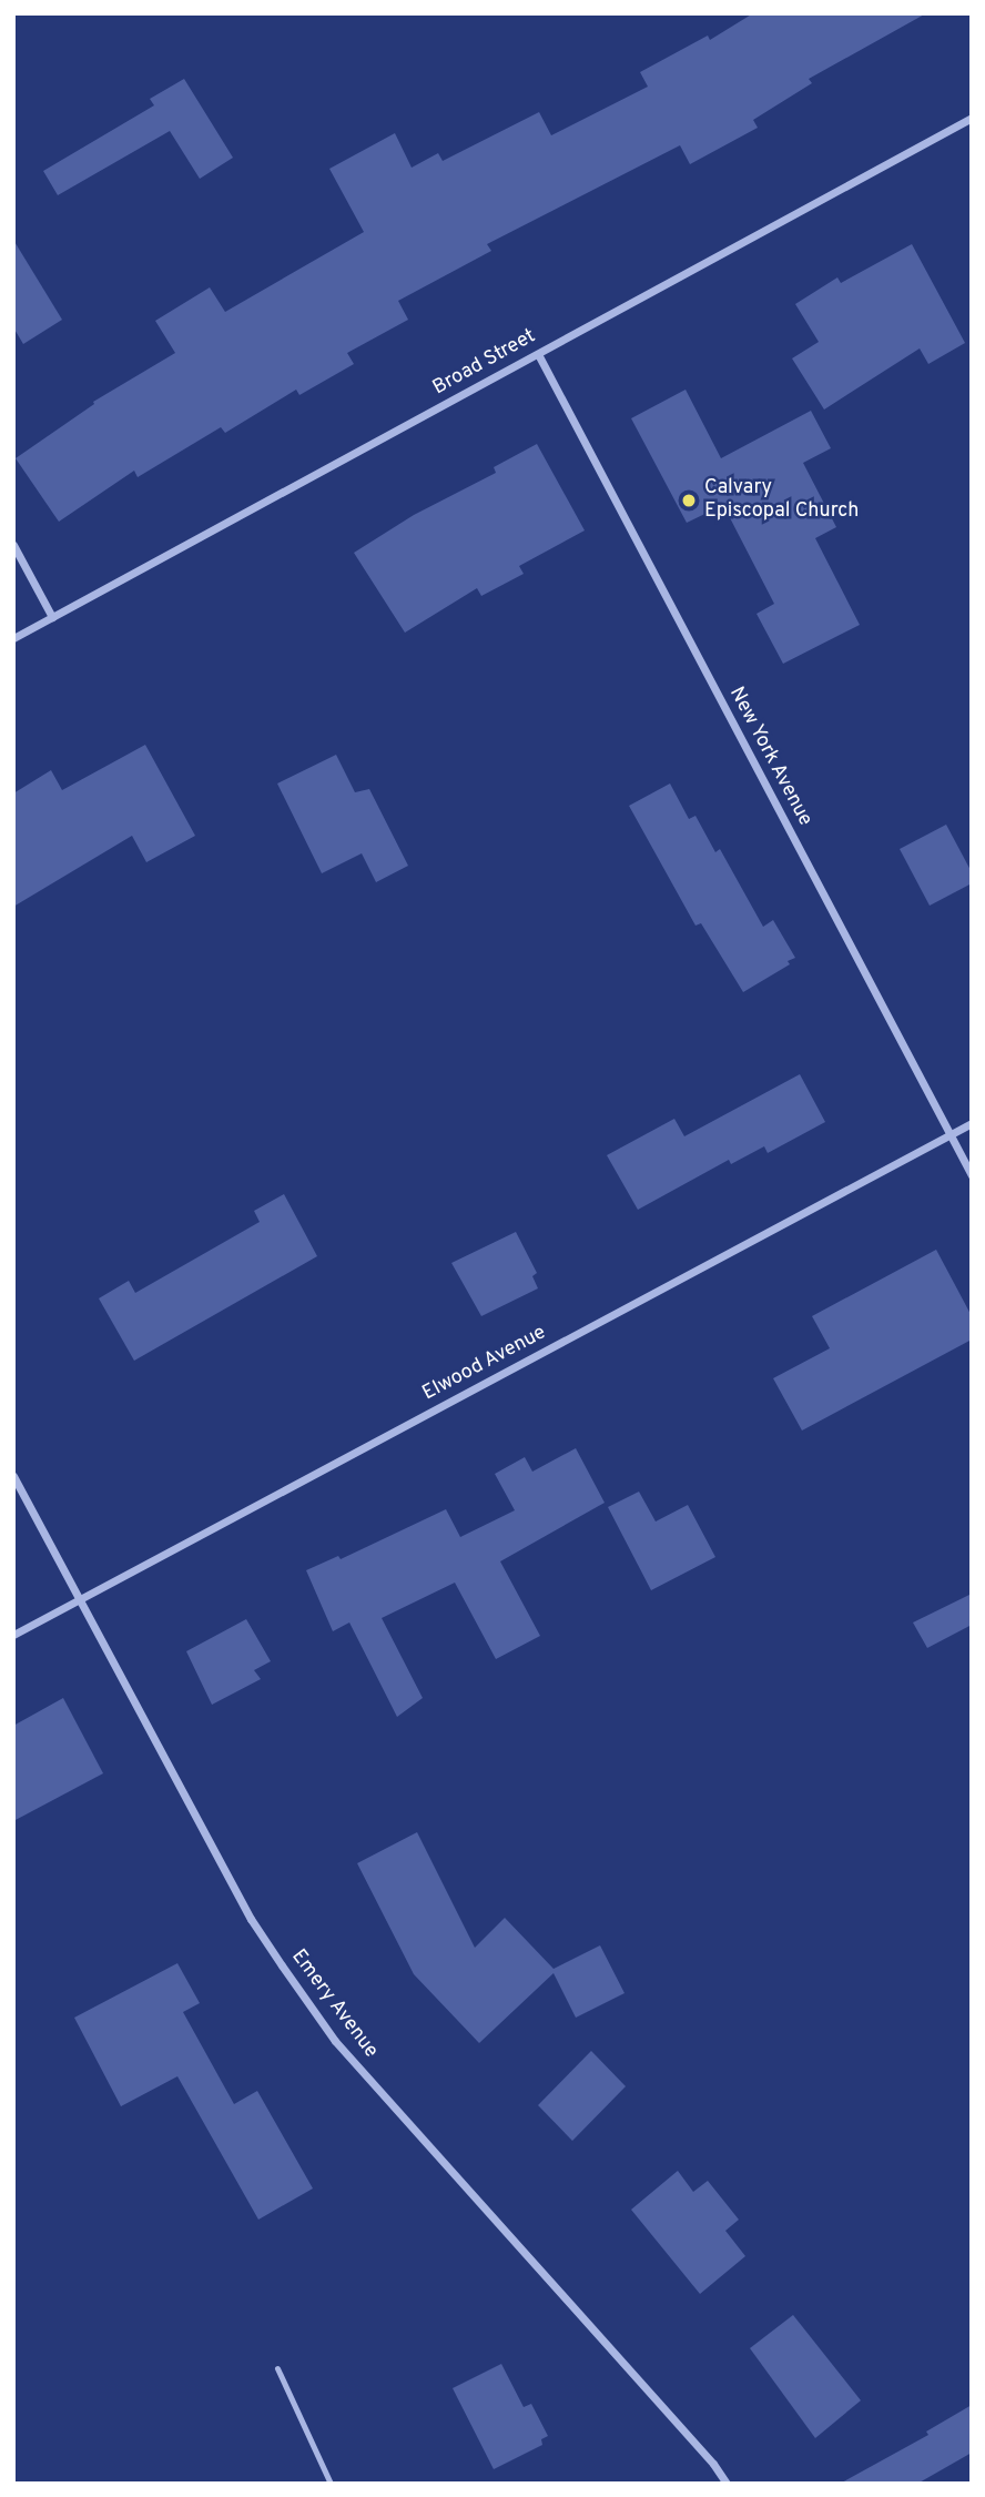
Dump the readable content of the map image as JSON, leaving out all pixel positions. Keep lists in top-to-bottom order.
{
  "streets": {
    "street": [
      "Broad Street",
      "New York Avenue",
      "Elwood Avenue",
      "Emery Avenue"
    ]
  },
  "crossings": [
    ["Broad Street", "New York Avenue"],
    ["New York Avenue", "Elwood Avenue"],
    ["Elwood Avenue", "Emery Avenue"]
  ],
  "places": ["Calvary Episcopal Church"]
}
